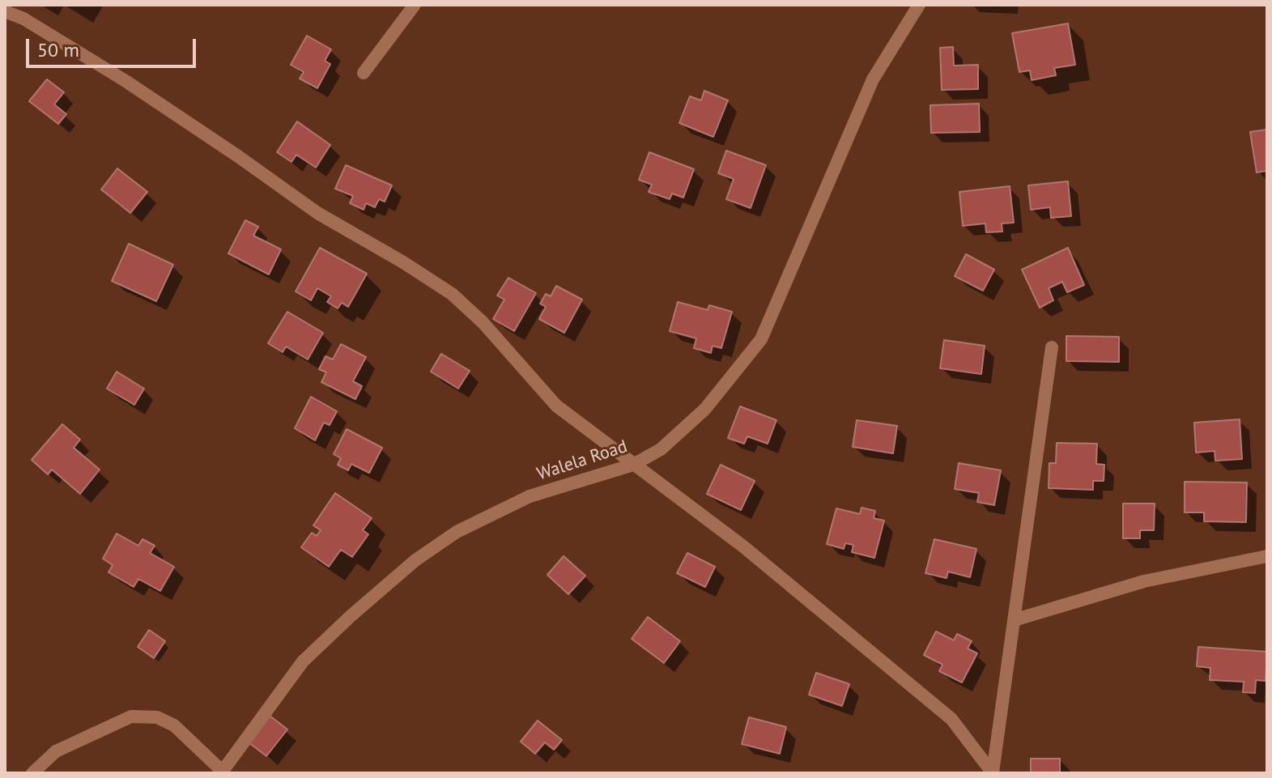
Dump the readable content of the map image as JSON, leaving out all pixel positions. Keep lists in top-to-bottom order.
{
  "streets": {
    "street": ["Walela Road"]
  },
  "scale_bar": "50 m"
}
